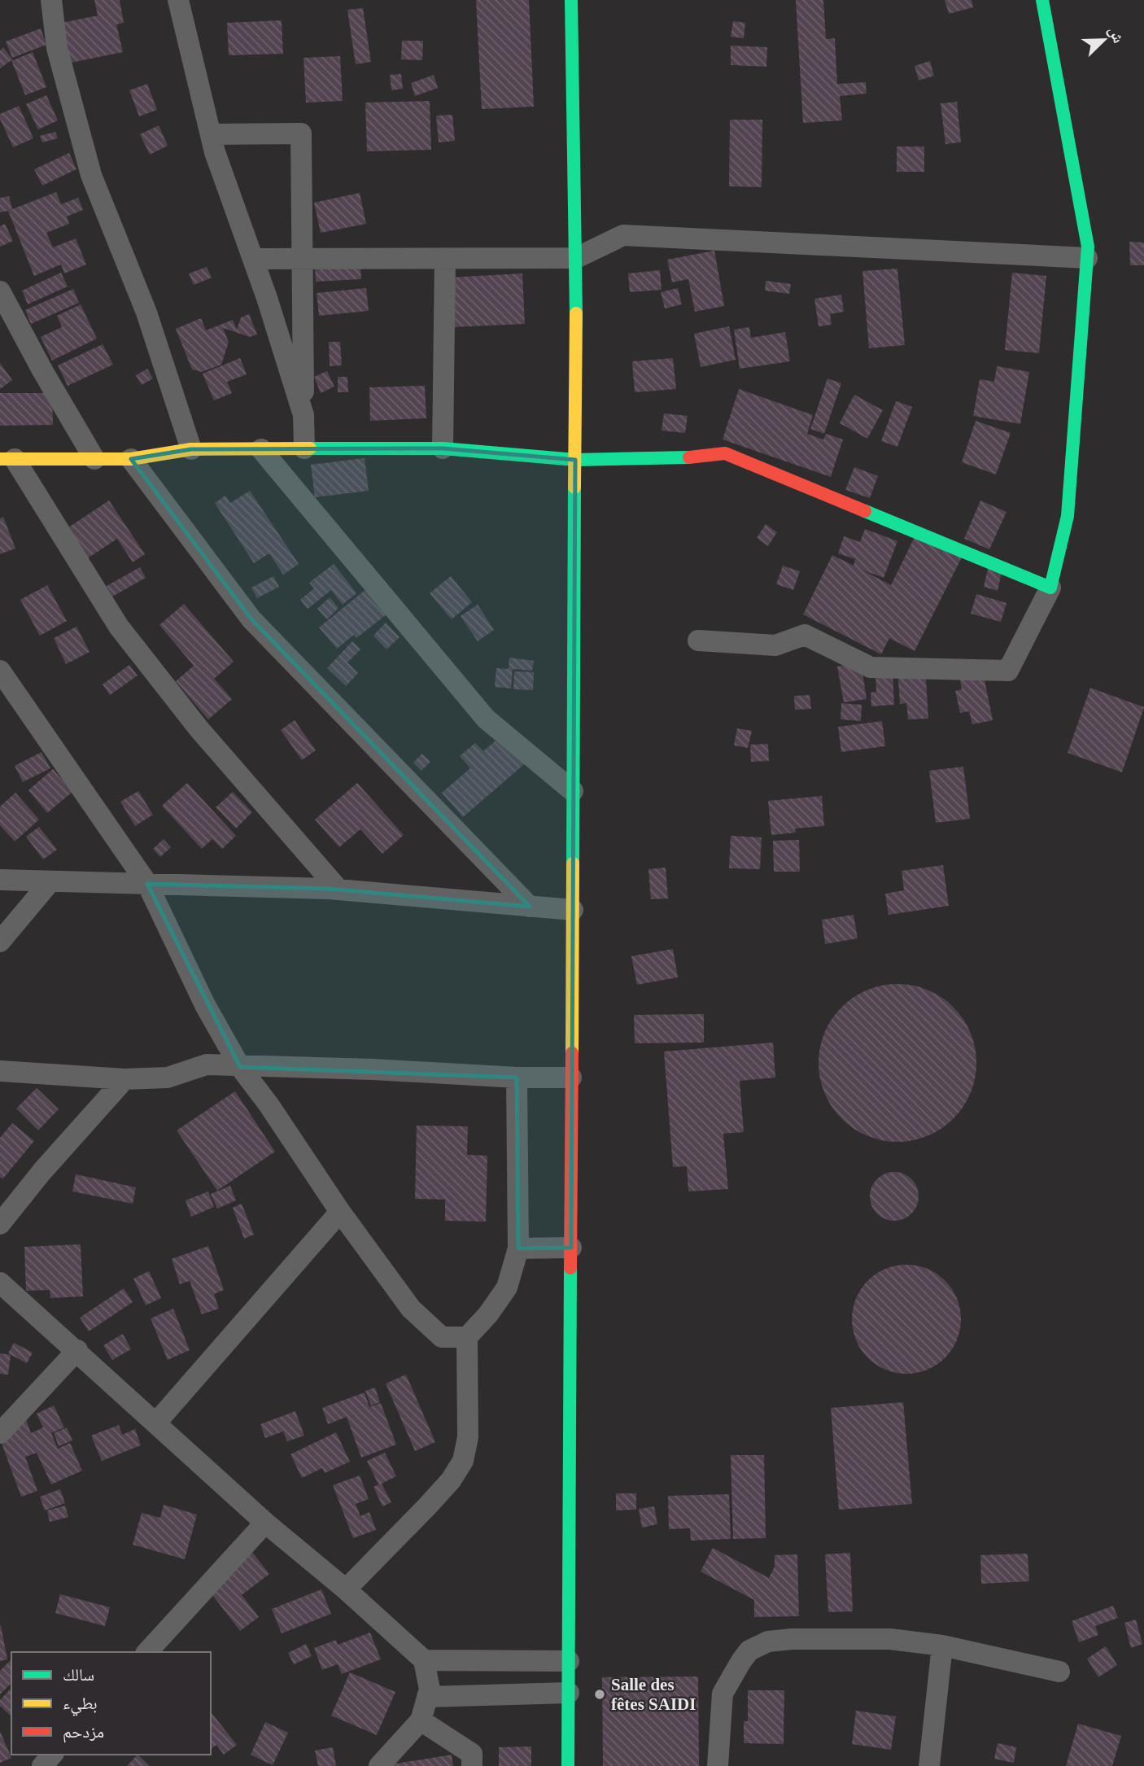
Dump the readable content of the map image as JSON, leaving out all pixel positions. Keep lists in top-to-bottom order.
{
  "places": ["Salle des fêtes SAIDI"],
  "legend": ["سالك", "بطيء", "مزدحم"],
  "north": "top right"
}
